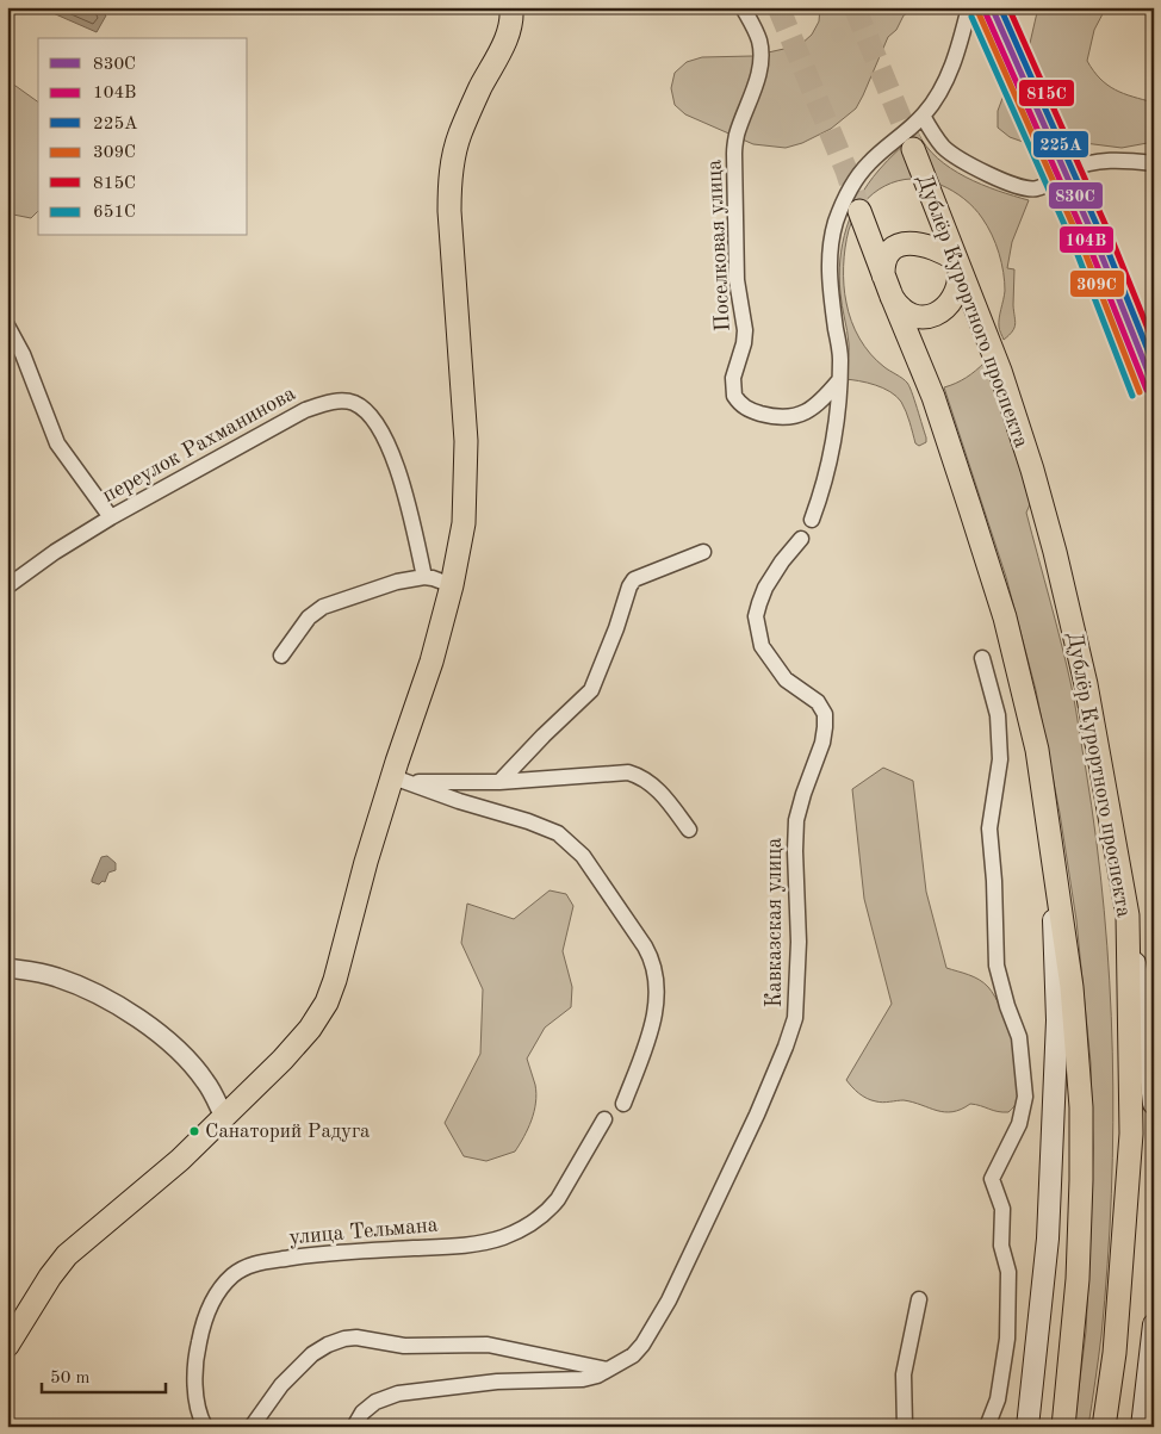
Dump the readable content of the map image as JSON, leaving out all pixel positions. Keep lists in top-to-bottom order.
{
  "streets": {
    "main road": ["Дублёр Курортного проспекта"],
    "street": [
      "Поселковая улица",
      "переулок Рахманинова",
      "Кавказская улица",
      "улица Тельмана"
    ]
  },
  "places": ["Санаторий Радуга"],
  "lines": [
    "transit line 830С",
    "transit line 225А",
    "transit line 815С",
    "transit line 104В",
    "transit line 309С",
    "transit line 651С"
  ],
  "legend": [
    "830С",
    "104В",
    "225А",
    "309С",
    "815С",
    "651С"
  ],
  "scale_bar": "50 m"
}
